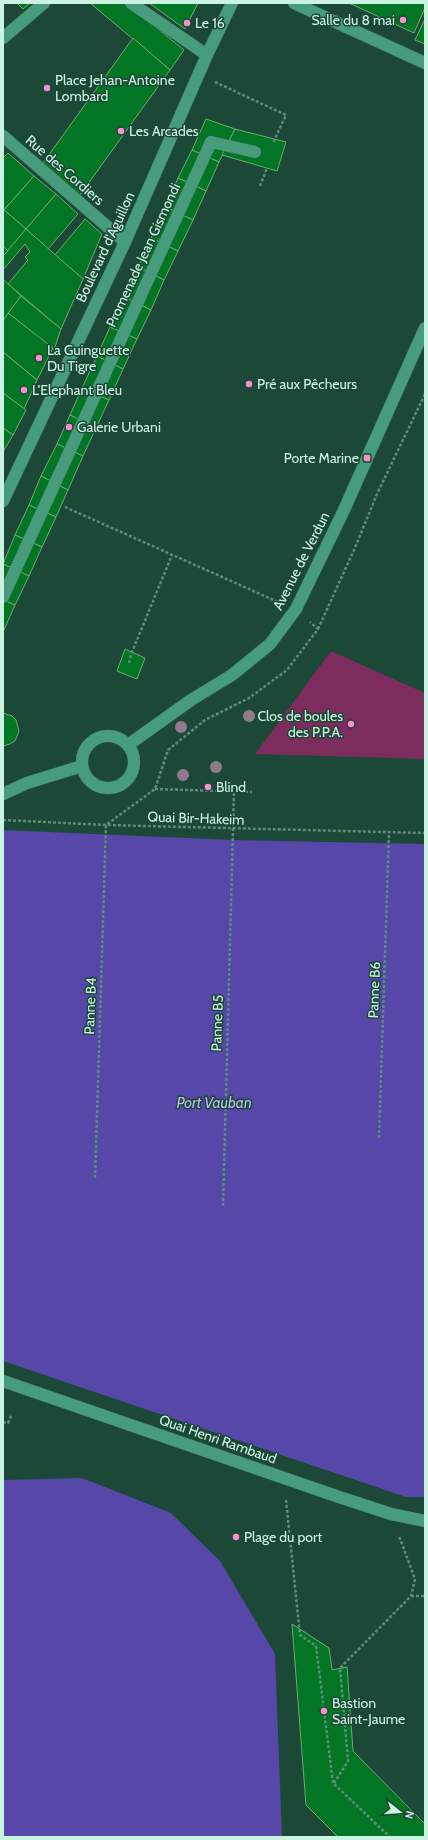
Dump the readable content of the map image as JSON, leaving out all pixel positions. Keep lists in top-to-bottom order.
{
  "streets": {
    "street": [
      "Rue des Cordiers",
      "Boulevard d'Aguillon",
      "Promenade Jean Gismondi",
      "Avenue de Verdun",
      "Quai Henri Rambaud"
    ],
    "path": [
      "Quai Bir-Hakeim",
      "Panne B6",
      "Panne B4",
      "Panne B5"
    ]
  },
  "crossings": [
    ["Rue des Cordiers", "Boulevard d'Aguillon"],
    ["Quai Bir-Hakeim", "Panne B6"],
    ["Quai Bir-Hakeim", "Panne B4"],
    ["Quai Bir-Hakeim", "Panne B5"]
  ],
  "water": ["Port Vauban"],
  "places": {
    "other": [
      "Salle du 8 mai",
      "Le 16",
      "Place Jehan-Antoine Lombard",
      "Les Arcades",
      "La Guinguette Du Tigre",
      "Pré aux Pêcheurs",
      "L'Elephant Bleu",
      "Galerie Urbani",
      "Clos de boules des P.P.A.",
      "Blind",
      "Plage du port",
      "Bastion Saint-Jaume"
    ],
    "transit": ["Porte Marine"]
  },
  "north": "right"
}
